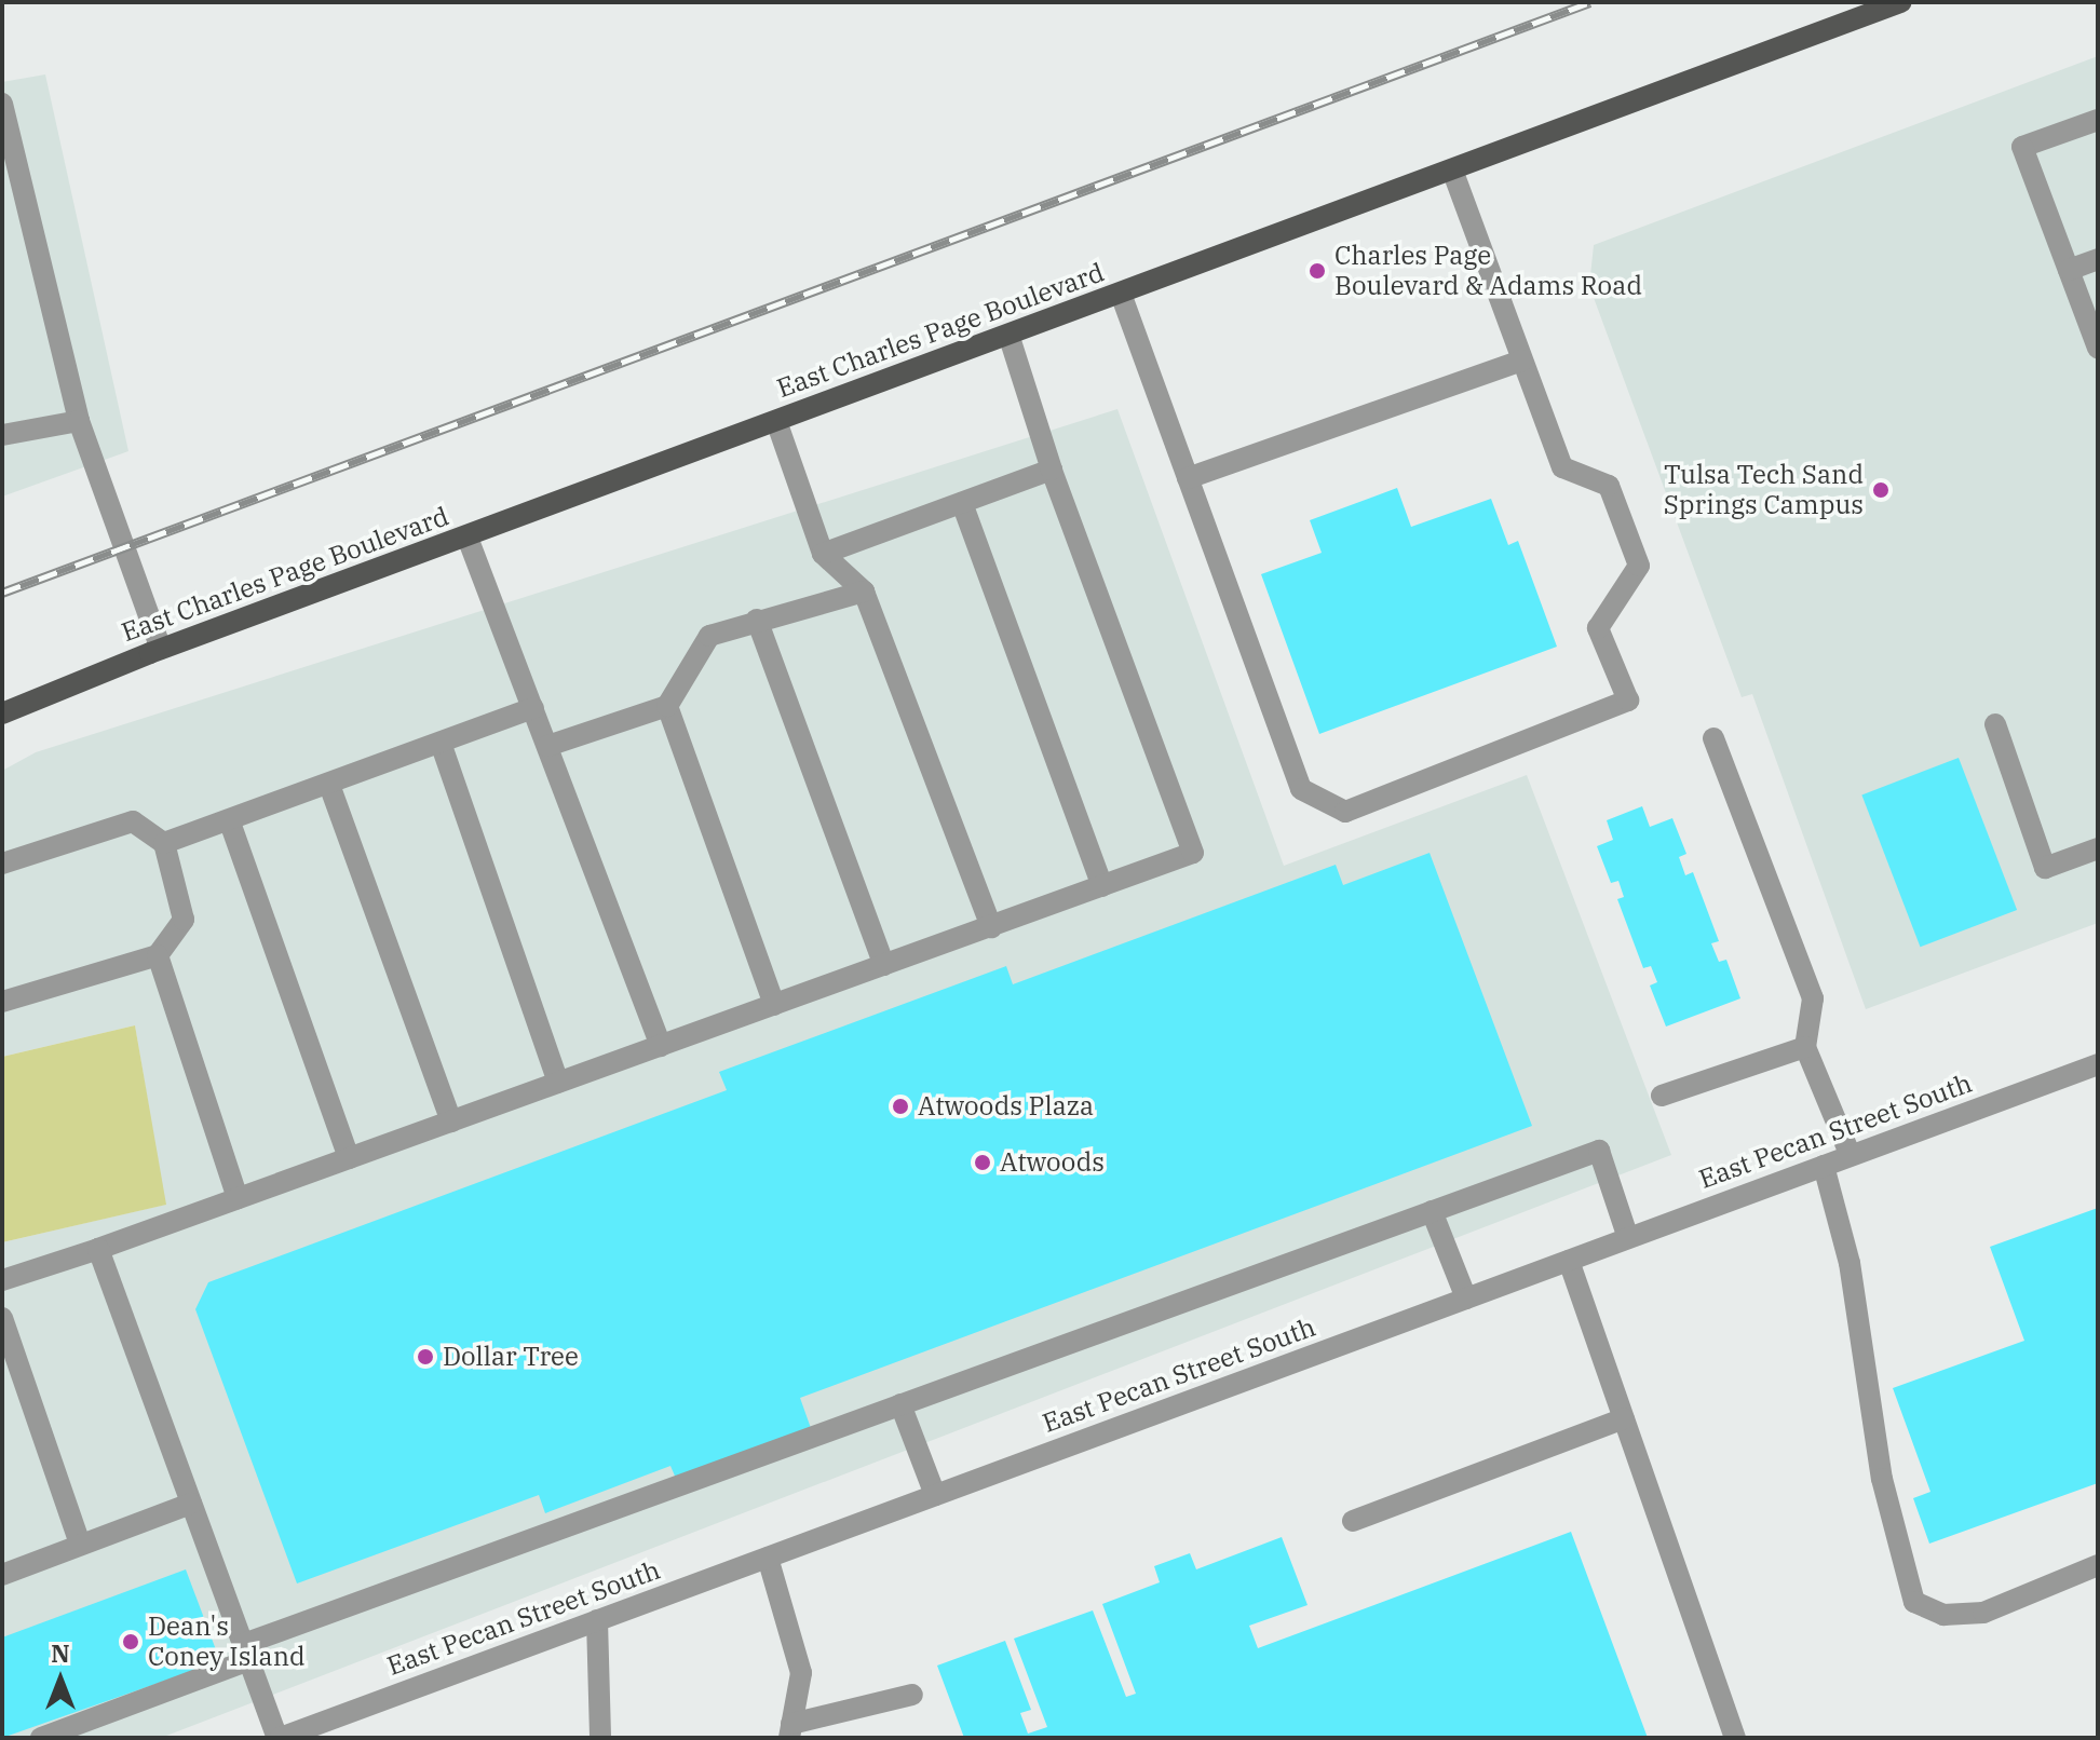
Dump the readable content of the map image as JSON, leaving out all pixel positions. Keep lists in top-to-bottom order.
{
  "streets": {
    "main road": ["East Charles Page Boulevard"],
    "street": ["East Pecan Street South"]
  },
  "places": [
    "Charles Page Boulevard & Adams Road",
    "Tulsa Tech Sand Springs Campus",
    "Atwoods Plaza",
    "Atwoods",
    "Dollar Tree",
    "Dean's Coney Island"
  ],
  "north": "top"
}
